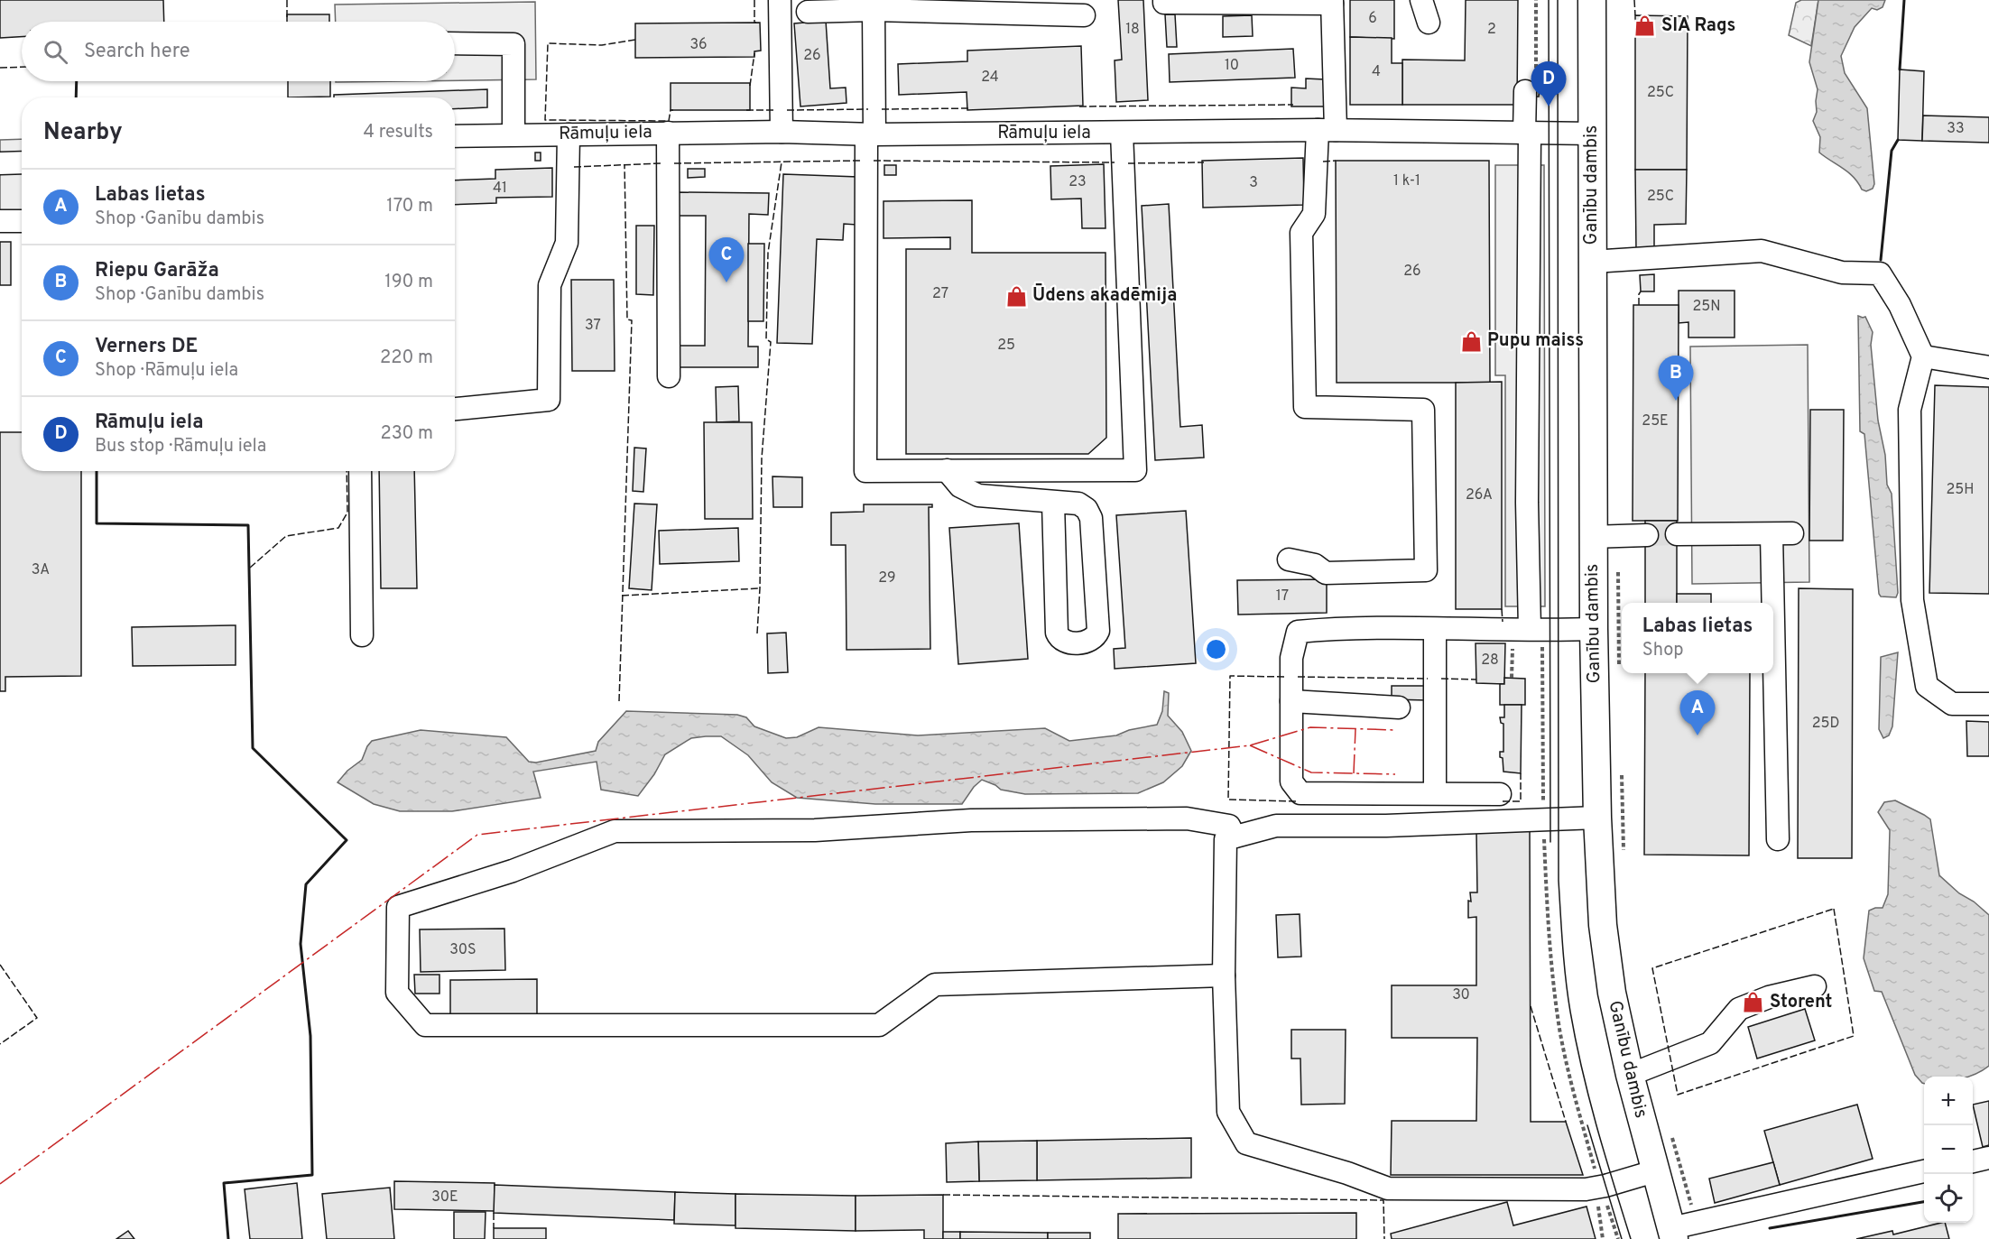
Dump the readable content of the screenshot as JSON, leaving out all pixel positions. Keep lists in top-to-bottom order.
{
  "streets": {
    "main road": ["Ganību dambis"],
    "street": ["Rāmuļu iela"]
  },
  "crossings": [
    ["Rāmuļu iela", "Ganību dambis"]
  ],
  "places": {
    "shop": [
      "SIA Rags",
      "Ūdens akadēmija",
      "Pupu maiss",
      "Storent"
    ]
  },
  "house_numbers": [
    "6",
    "18",
    "2",
    "36",
    "26",
    "10",
    "4",
    "24",
    "25C",
    "33",
    "1 k-1",
    "23",
    "3",
    "41",
    "25C",
    "26",
    "27",
    "25N",
    "37",
    "25",
    "25E",
    "25H",
    "26A",
    "3A",
    "29",
    "17",
    "28",
    "25D",
    "30S",
    "30",
    "30E"
  ],
  "page": {
    "search": "Search here",
    "pins": [
      "D",
      "C",
      "B",
      "A"
    ],
    "heading": ["Nearby", "4 results"],
    "list": [
      {
        "mark": "A",
        "name": "Labas lietas",
        "note": "Shop · Ganību dambis",
        "value": "170 m"
      },
      {
        "mark": "B",
        "name": "Riepu Garāža",
        "note": "Shop · Ganību dambis",
        "value": "190 m"
      },
      {
        "mark": "C",
        "name": "Verners DE",
        "note": "Shop · Rāmuļu iela",
        "value": "220 m"
      },
      {
        "mark": "D",
        "name": "Rāmuļu iela",
        "note": "Bus stop · Rāmuļu iela",
        "value": "230 m"
      }
    ],
    "popup": ["Labas lietas", "Shop"],
    "map_buttons": ["+", "−"]
  }
}
